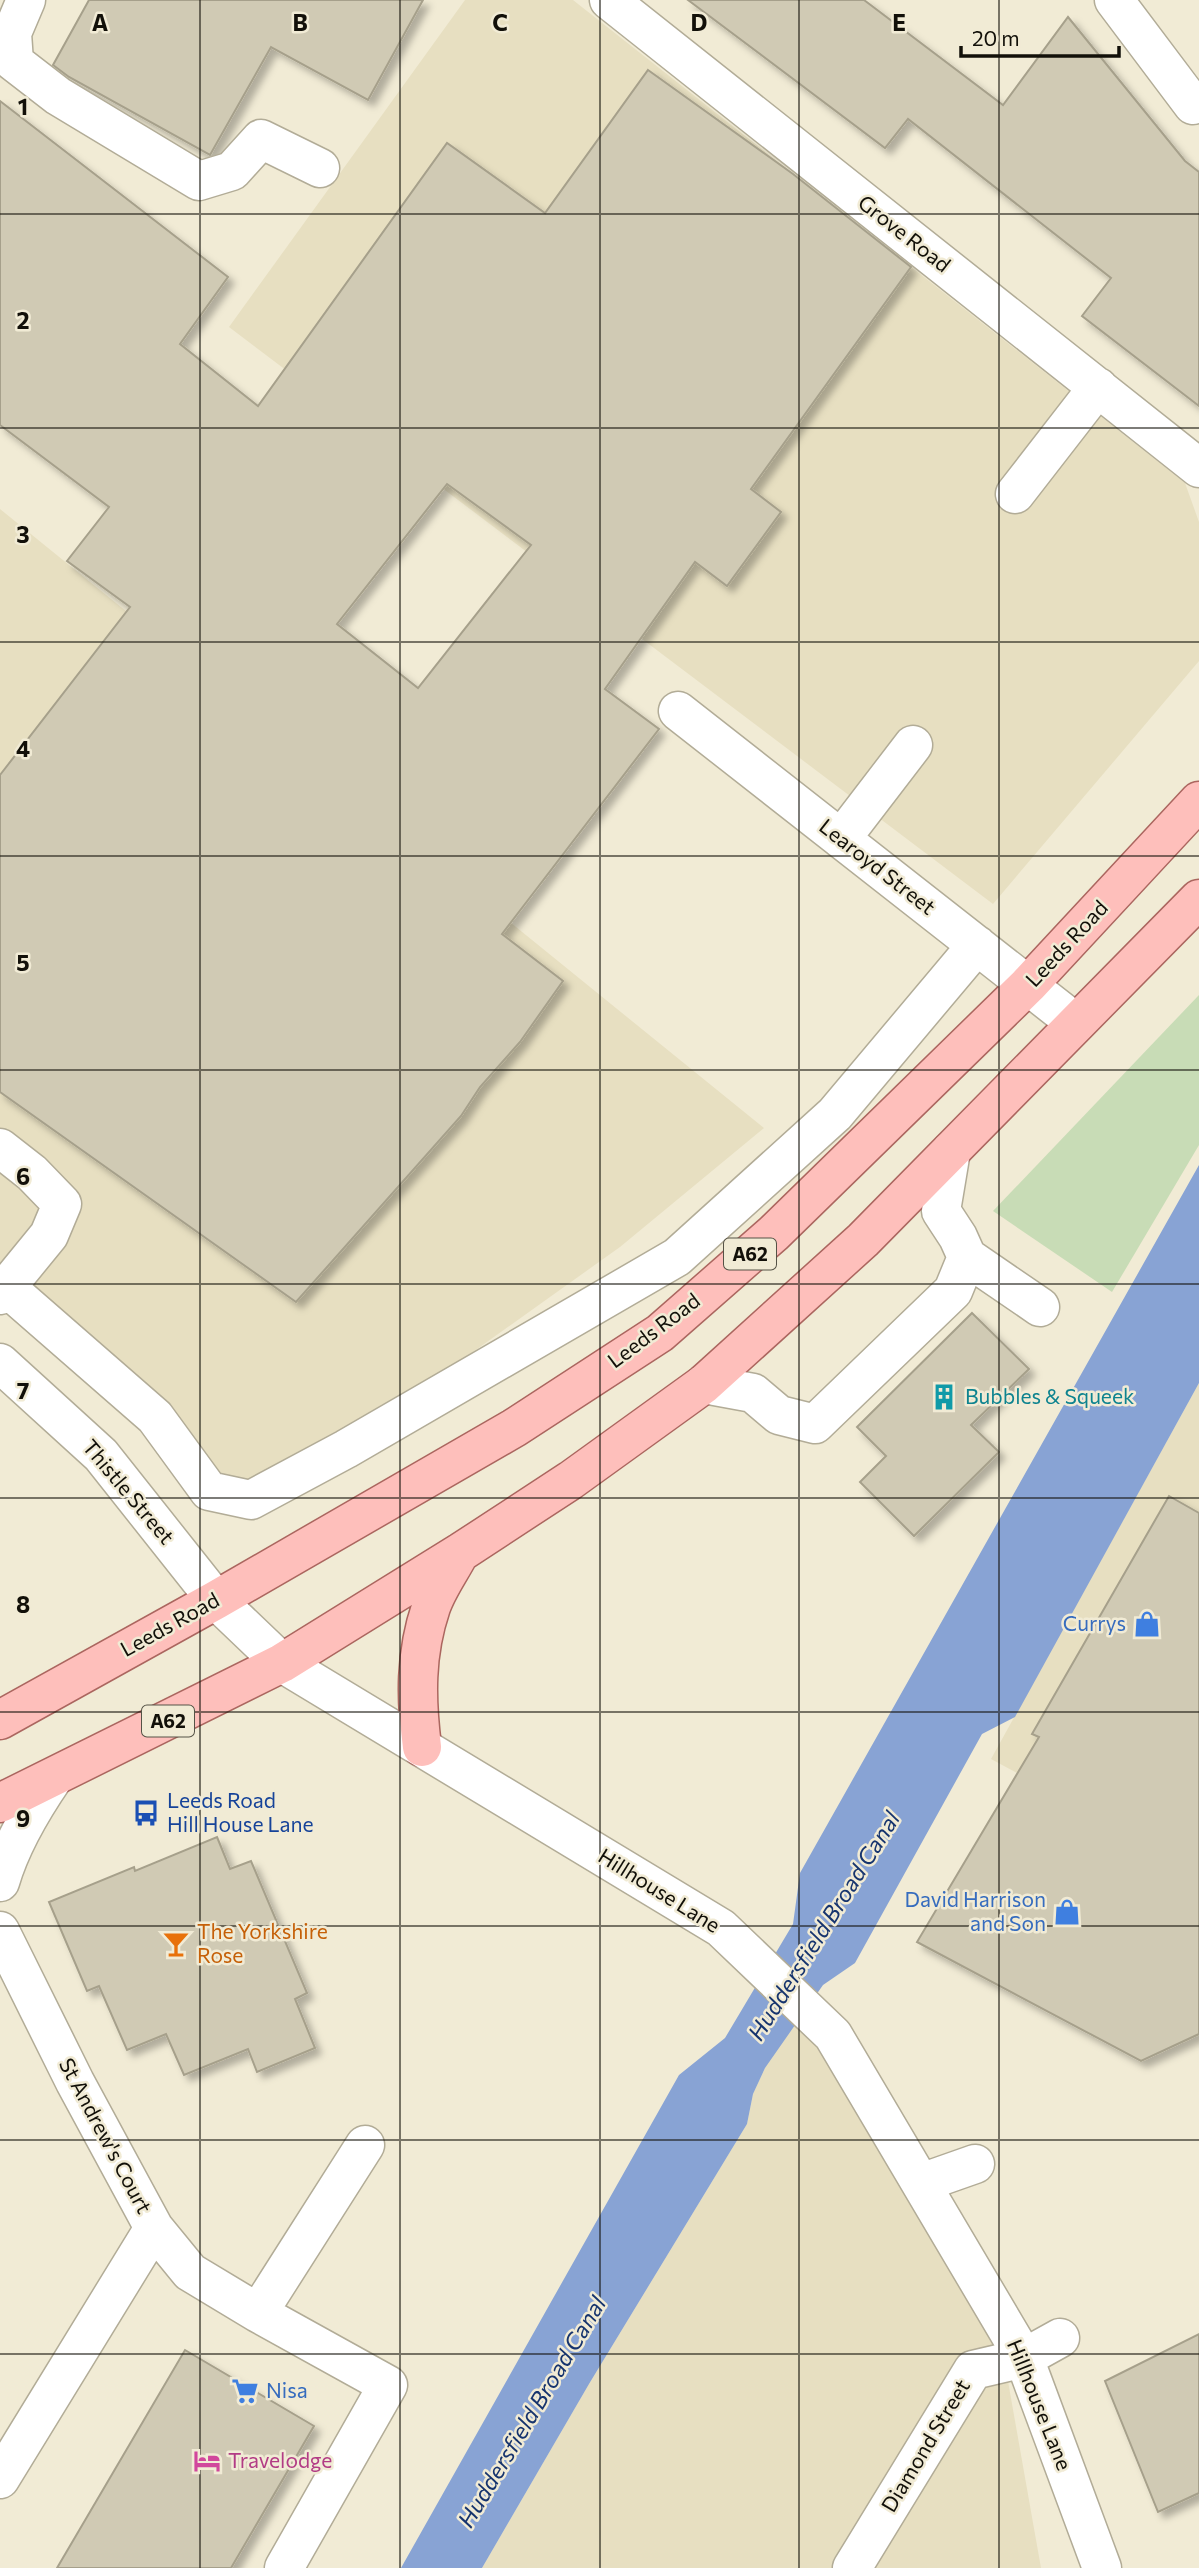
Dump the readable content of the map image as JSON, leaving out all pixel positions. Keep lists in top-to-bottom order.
{
  "streets": {
    "main road": ["Leeds Road", "A62"],
    "street": [
      "Grove Road",
      "Learoyd Street",
      "Thistle Street",
      "Hillhouse Lane",
      "St Andrew's Court",
      "Diamond Street"
    ]
  },
  "crossings": [
    ["Learoyd Street", "Leeds Road"],
    ["Learoyd Street", "A62"],
    ["Leeds Road", "Thistle Street"],
    ["Leeds Road", "Hillhouse Lane"],
    ["A62", "Hillhouse Lane"],
    ["Thistle Street", "Hillhouse Lane"],
    ["Hillhouse Lane", "Diamond Street"]
  ],
  "water": ["Huddersfield Broad Canal"],
  "places": {
    "building": ["Bubbles & Squeek"],
    "shop": ["Currys", "David Harrison and Son"],
    "bus stop": ["Leeds Road Hill House Lane"],
    "bar": ["The Yorkshire Rose"],
    "supermarket": ["Nisa"],
    "hotel": ["Travelodge"]
  },
  "scale_bar": "20 m",
  "grid": {
    "columns": [
      "A",
      "B",
      "C",
      "D",
      "E"
    ],
    "rows": [
      "1",
      "2",
      "3",
      "4",
      "5",
      "6",
      "7",
      "8",
      "9"
    ]
  }
}
